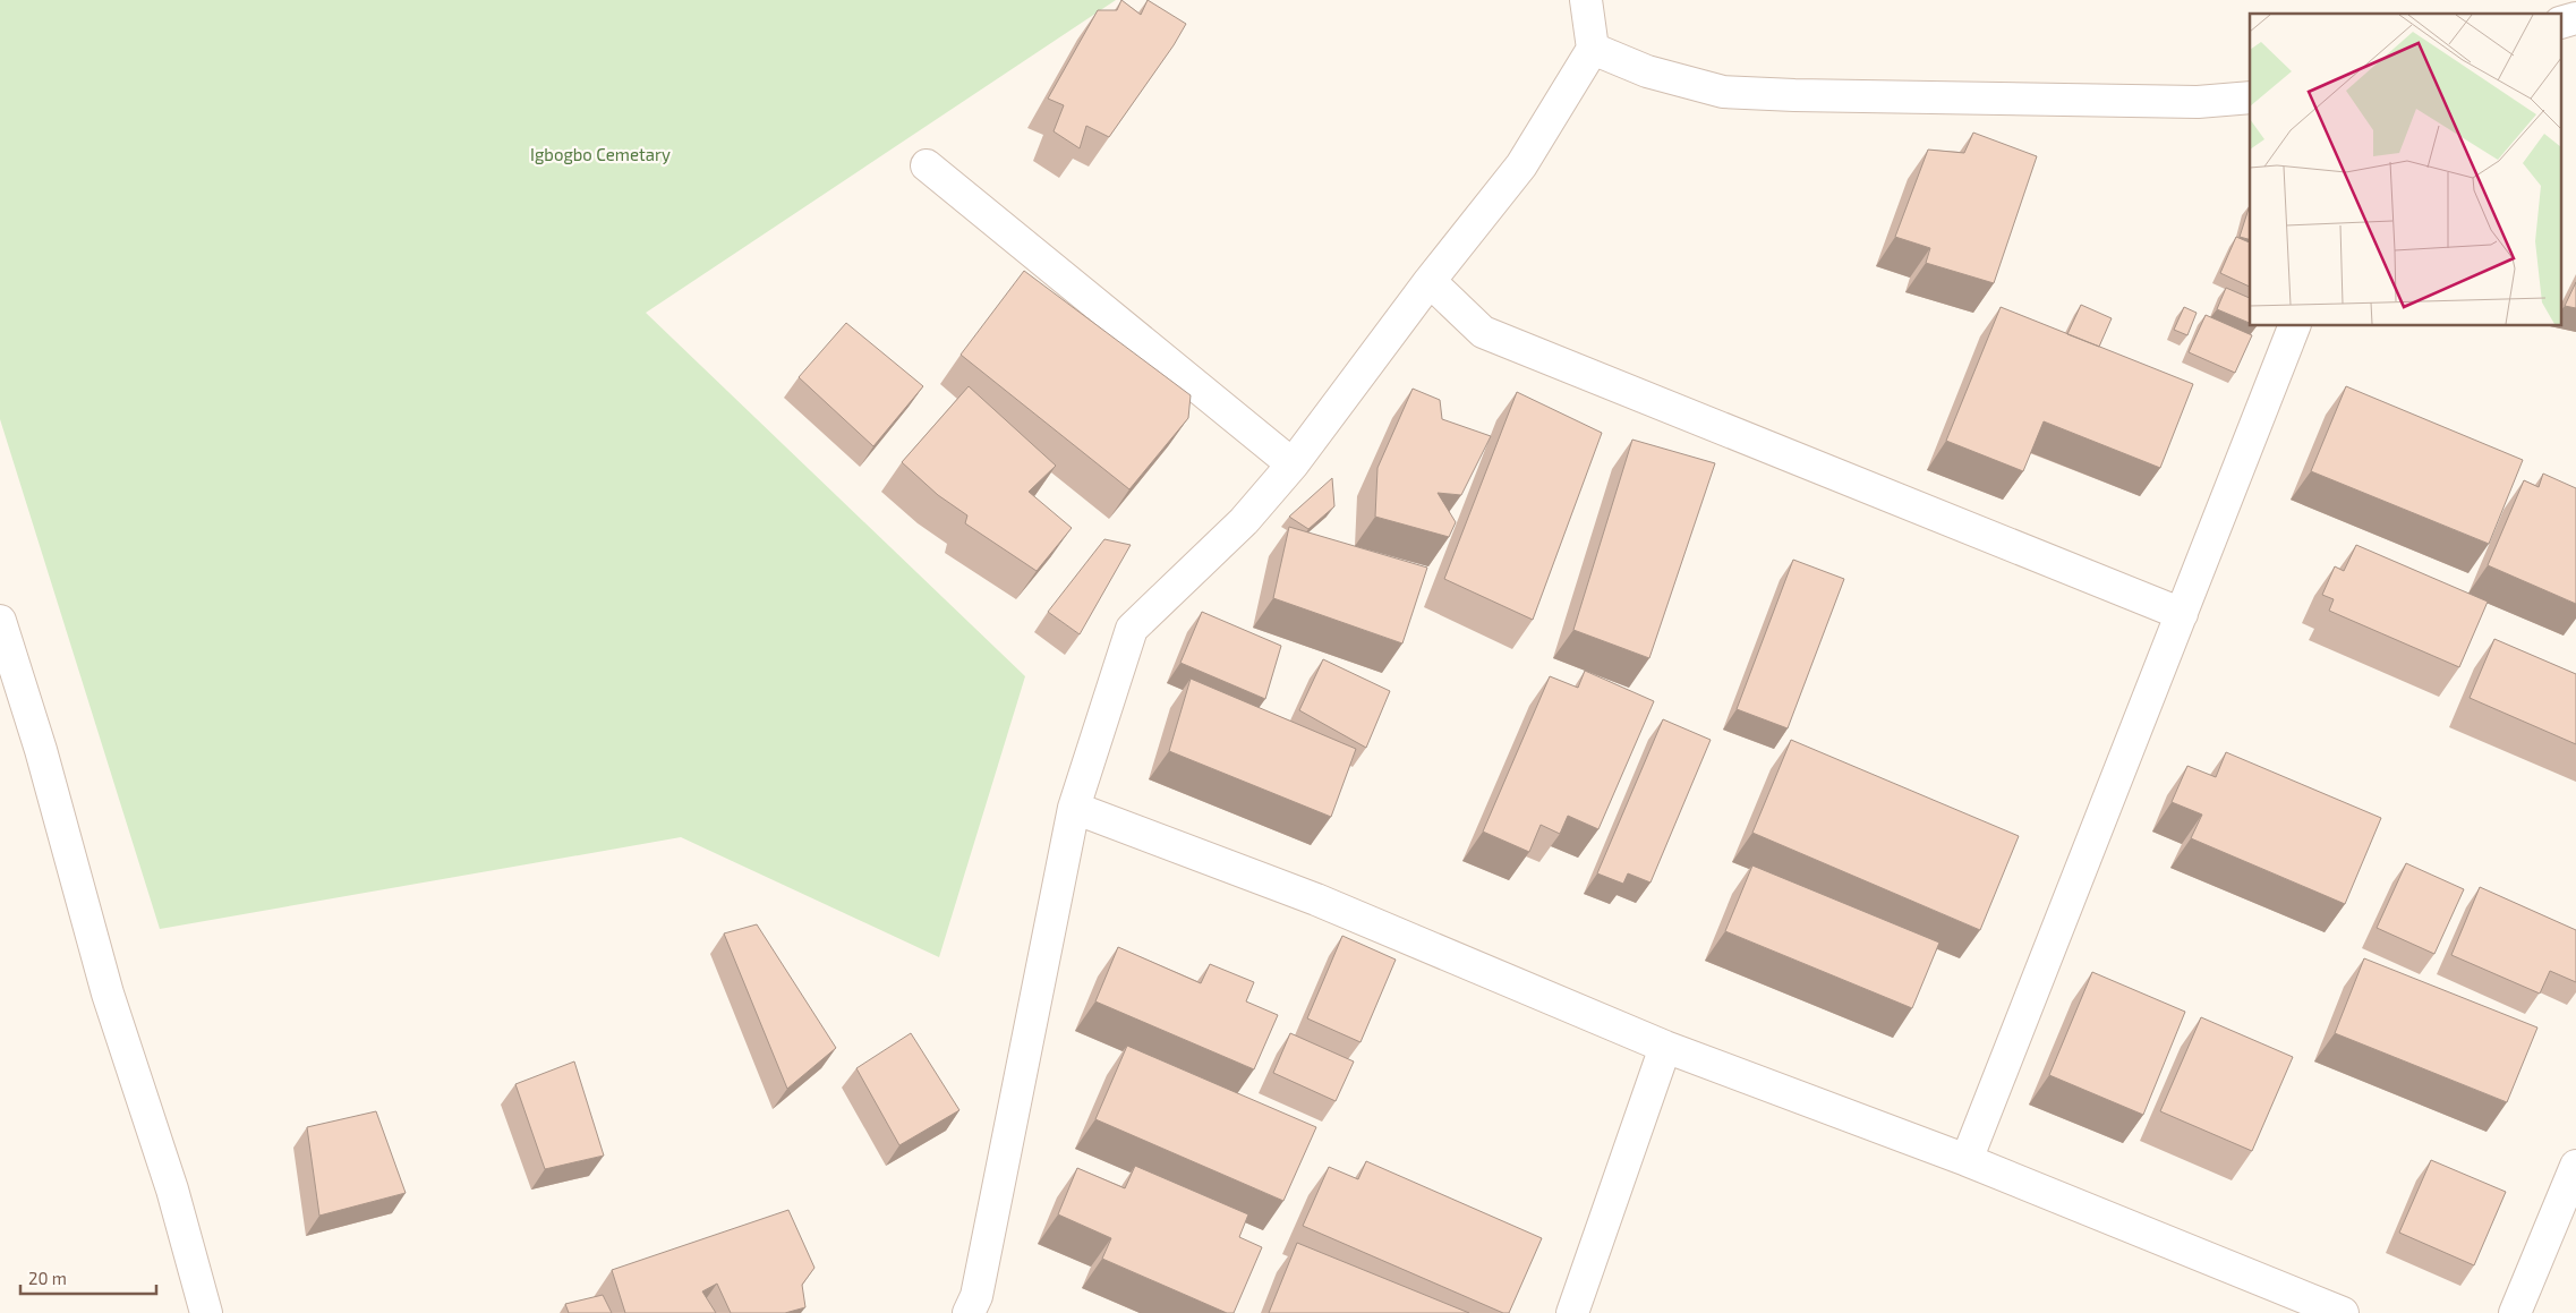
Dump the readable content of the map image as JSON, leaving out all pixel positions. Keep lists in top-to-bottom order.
{
  "parks": ["Igbogbo Cemetary"],
  "scale_bar": "20 m"
}
